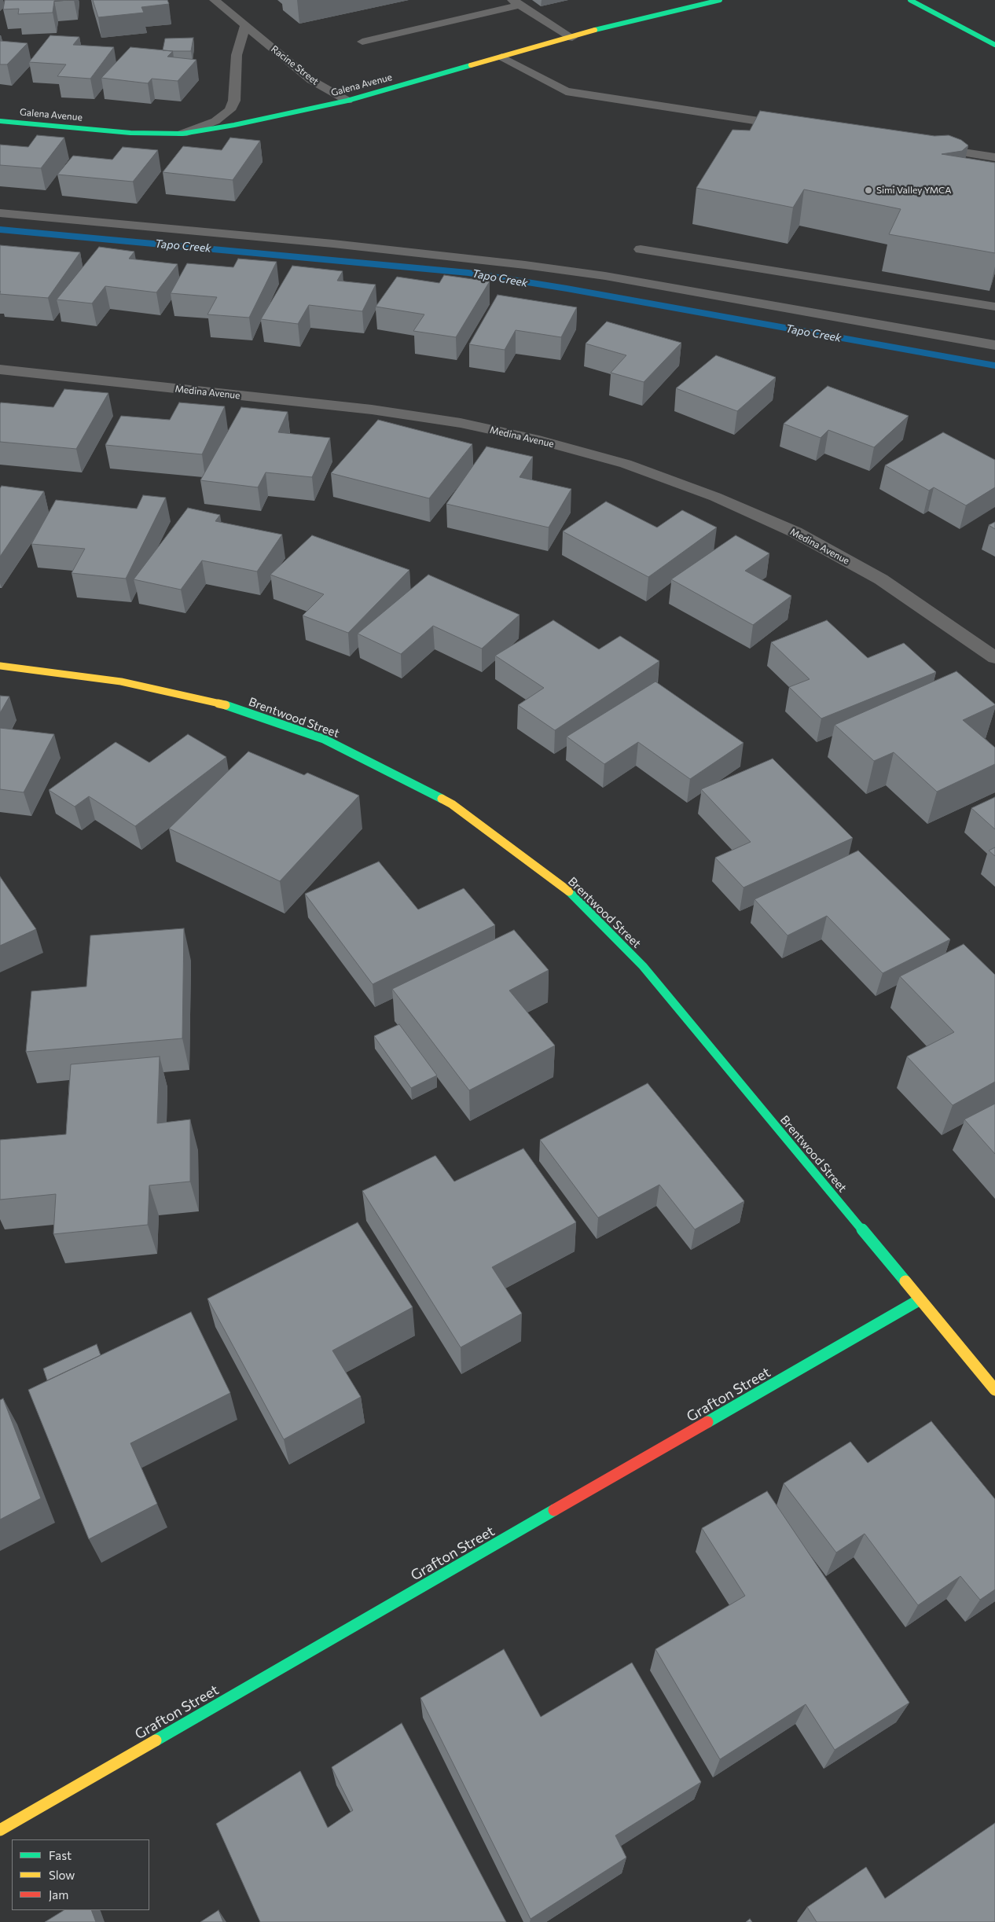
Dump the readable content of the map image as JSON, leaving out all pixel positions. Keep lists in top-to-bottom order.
{
  "streets": {
    "street": [
      "Racine Street",
      "Galena Avenue",
      "Medina Avenue",
      "Brentwood Street",
      "Grafton Street"
    ]
  },
  "crossings": [
    ["Racine Street", "Galena Avenue"],
    ["Brentwood Street", "Grafton Street"]
  ],
  "water": ["Tapo Creek"],
  "places": ["Simi Valley YMCA"],
  "legend": ["Fast", "Slow", "Jam"]
}
